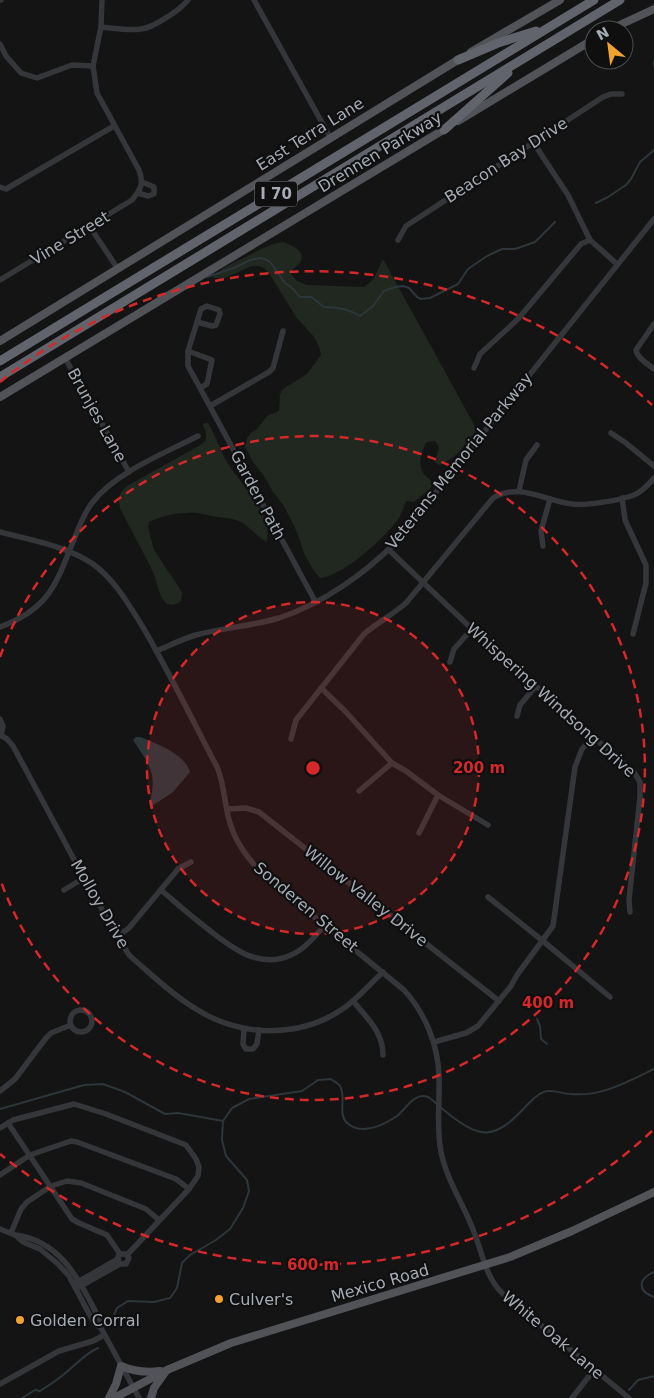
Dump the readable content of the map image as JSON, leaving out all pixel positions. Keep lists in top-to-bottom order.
{
  "streets": {
    "highway": ["I 70"],
    "main road": ["East Terra Lane", "Drennen Parkway", "Mexico Road"],
    "street": [
      "Beacon Bay Drive",
      "Vine Street",
      "Brunjes Lane",
      "Veterans Memorial Parkway",
      "Garden Path",
      "Whispering Windsong Drive",
      "Willow Valley Drive",
      "Molloy Drive",
      "Sonderen Street",
      "White Oak Lane"
    ]
  },
  "crossings": [
    ["Drennen Parkway", "Brunjes Lane"],
    ["Veterans Memorial Parkway", "Garden Path"],
    ["Veterans Memorial Parkway", "Whispering Windsong Drive"],
    ["Veterans Memorial Parkway", "Sonderen Street"],
    ["Willow Valley Drive", "Sonderen Street"],
    ["Molloy Drive", "Sonderen Street"],
    ["Sonderen Street", "Mexico Road"],
    ["Sonderen Street", "White Oak Lane"],
    ["Mexico Road", "White Oak Lane"]
  ],
  "places": ["Culver's", "Golden Corral"],
  "north": "top left",
  "rings": ["200 m", "400 m", "600 m"]
}
